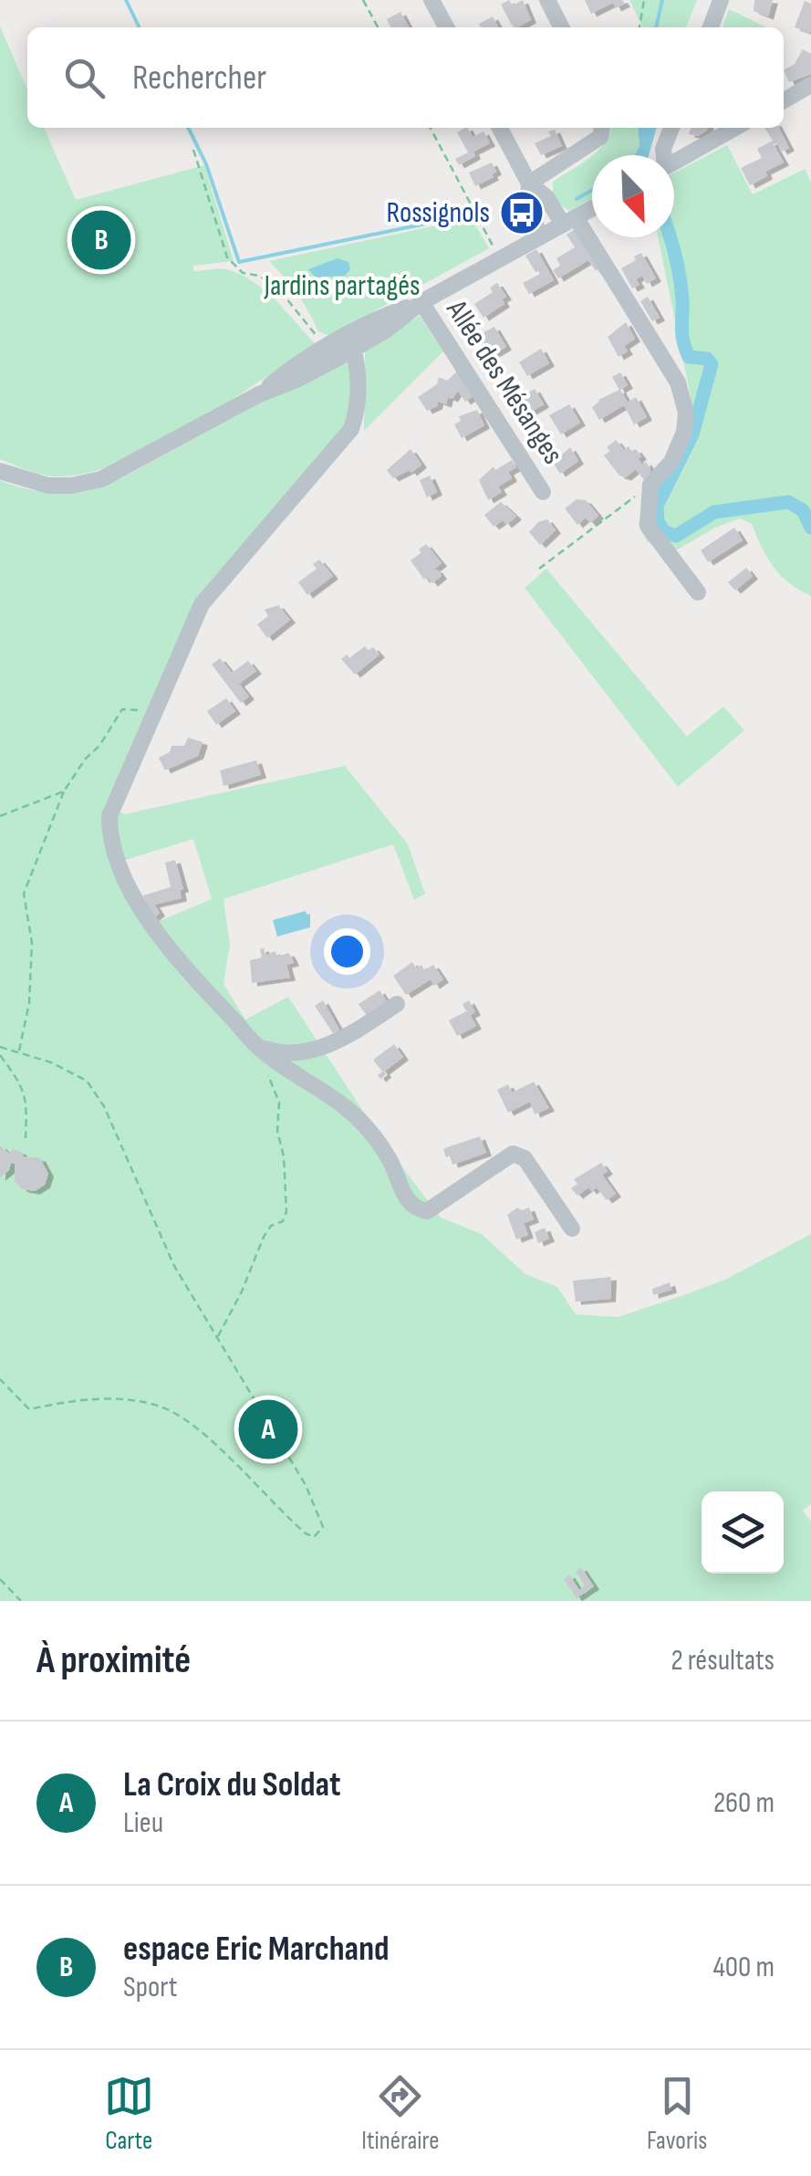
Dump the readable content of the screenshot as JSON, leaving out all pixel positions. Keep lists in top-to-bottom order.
{
  "streets": {
    "street": ["Allée des Mésanges"]
  },
  "parks": ["Jardins partagés"],
  "places": {
    "bus stop": ["Rossignols"]
  },
  "north": "bottom right",
  "page": {
    "search": "Rechercher",
    "pins": ["B", "A"],
    "heading": ["À proximité", "2 résultats"],
    "list": [
      {
        "mark": "A",
        "name": "La Croix du Soldat",
        "note": "Lieu",
        "value": "260 m"
      },
      {
        "mark": "B",
        "name": "espace Eric Marchand",
        "note": "Sport",
        "value": "400 m"
      }
    ],
    "nav": ["Carte", "Itinéraire", "Favoris"]
  }
}
